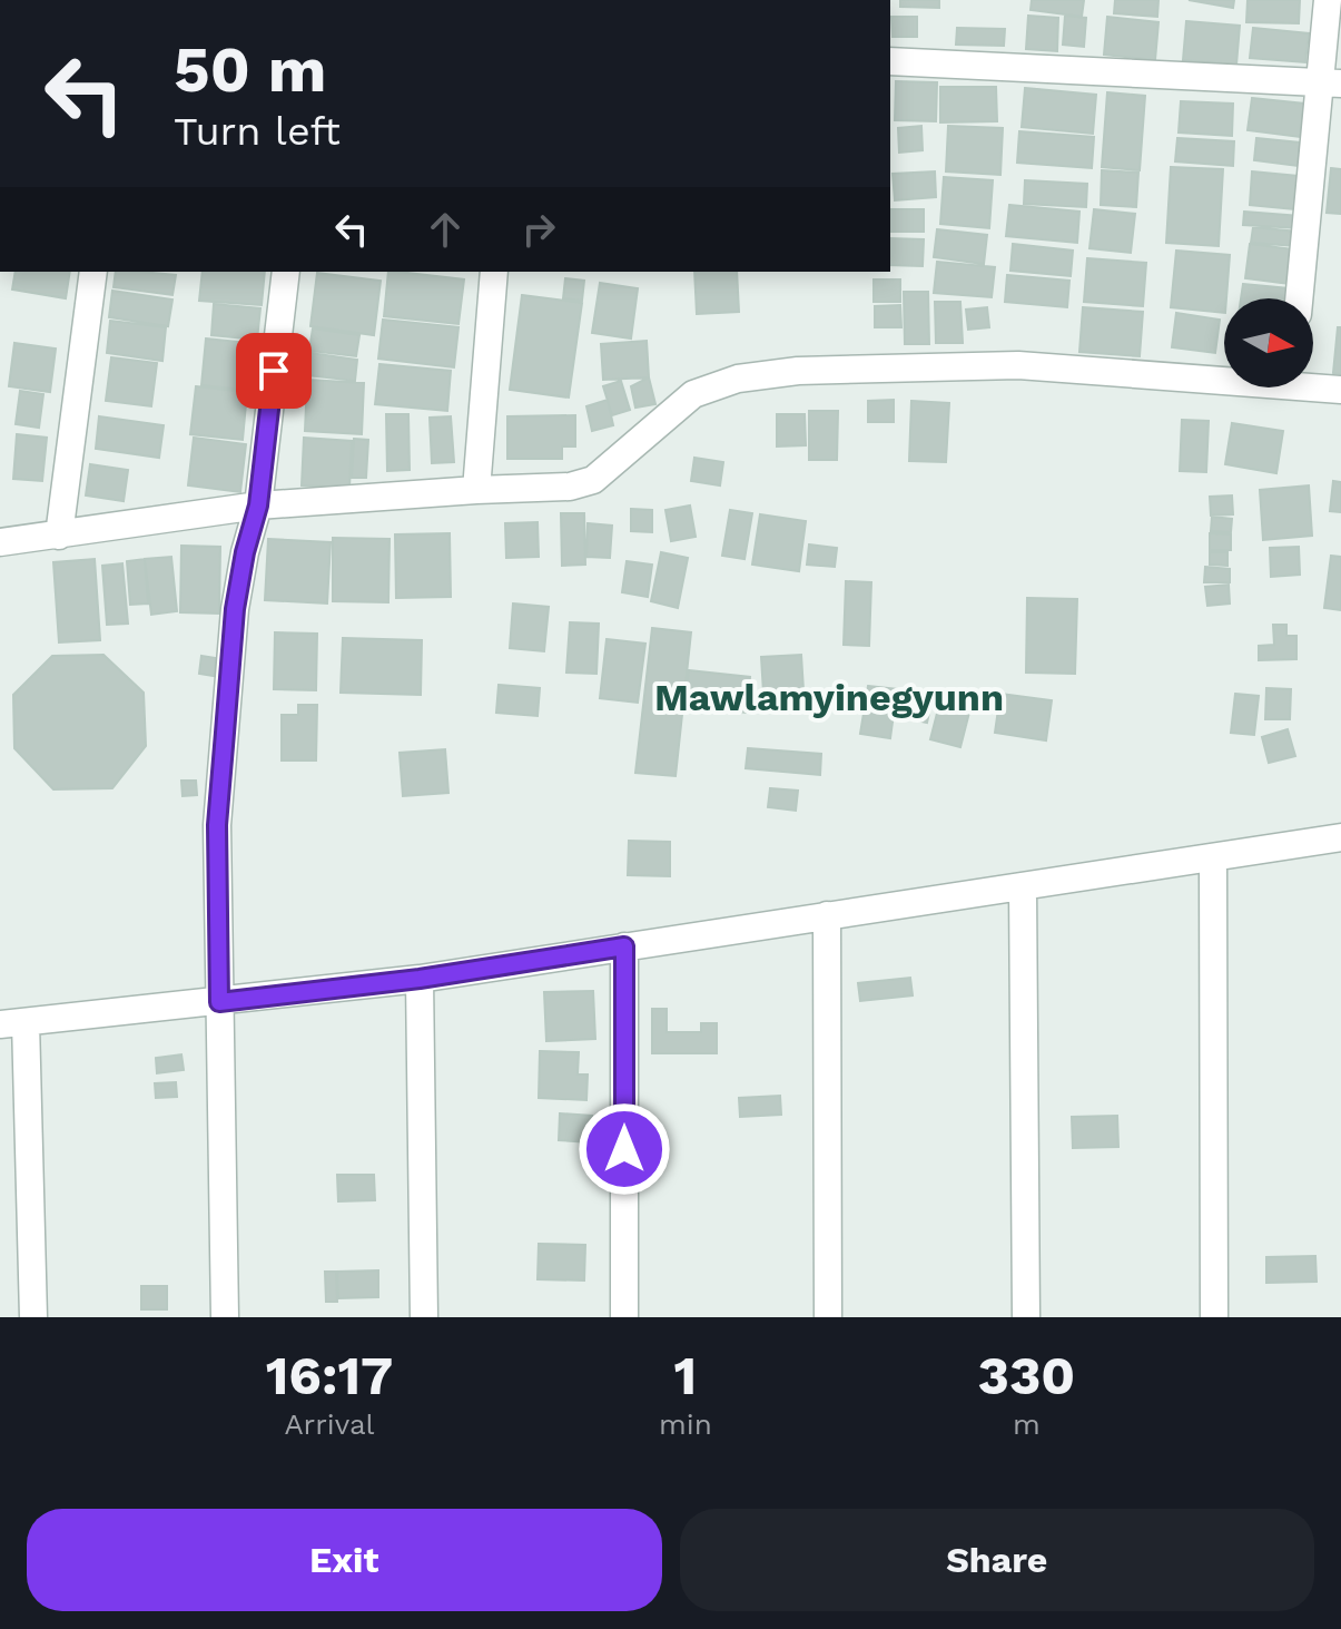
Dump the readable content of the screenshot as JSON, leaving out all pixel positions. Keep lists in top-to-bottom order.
{
  "districts": ["Mawlamyinegyunn"],
  "north": "right",
  "page": {
    "turn": ["50 m", "Turn left"],
    "eta": [
      "16:17",
      "Arrival",
      "1",
      "min",
      "330",
      "m"
    ],
    "buttons": ["Exit", "Share"]
  }
}
